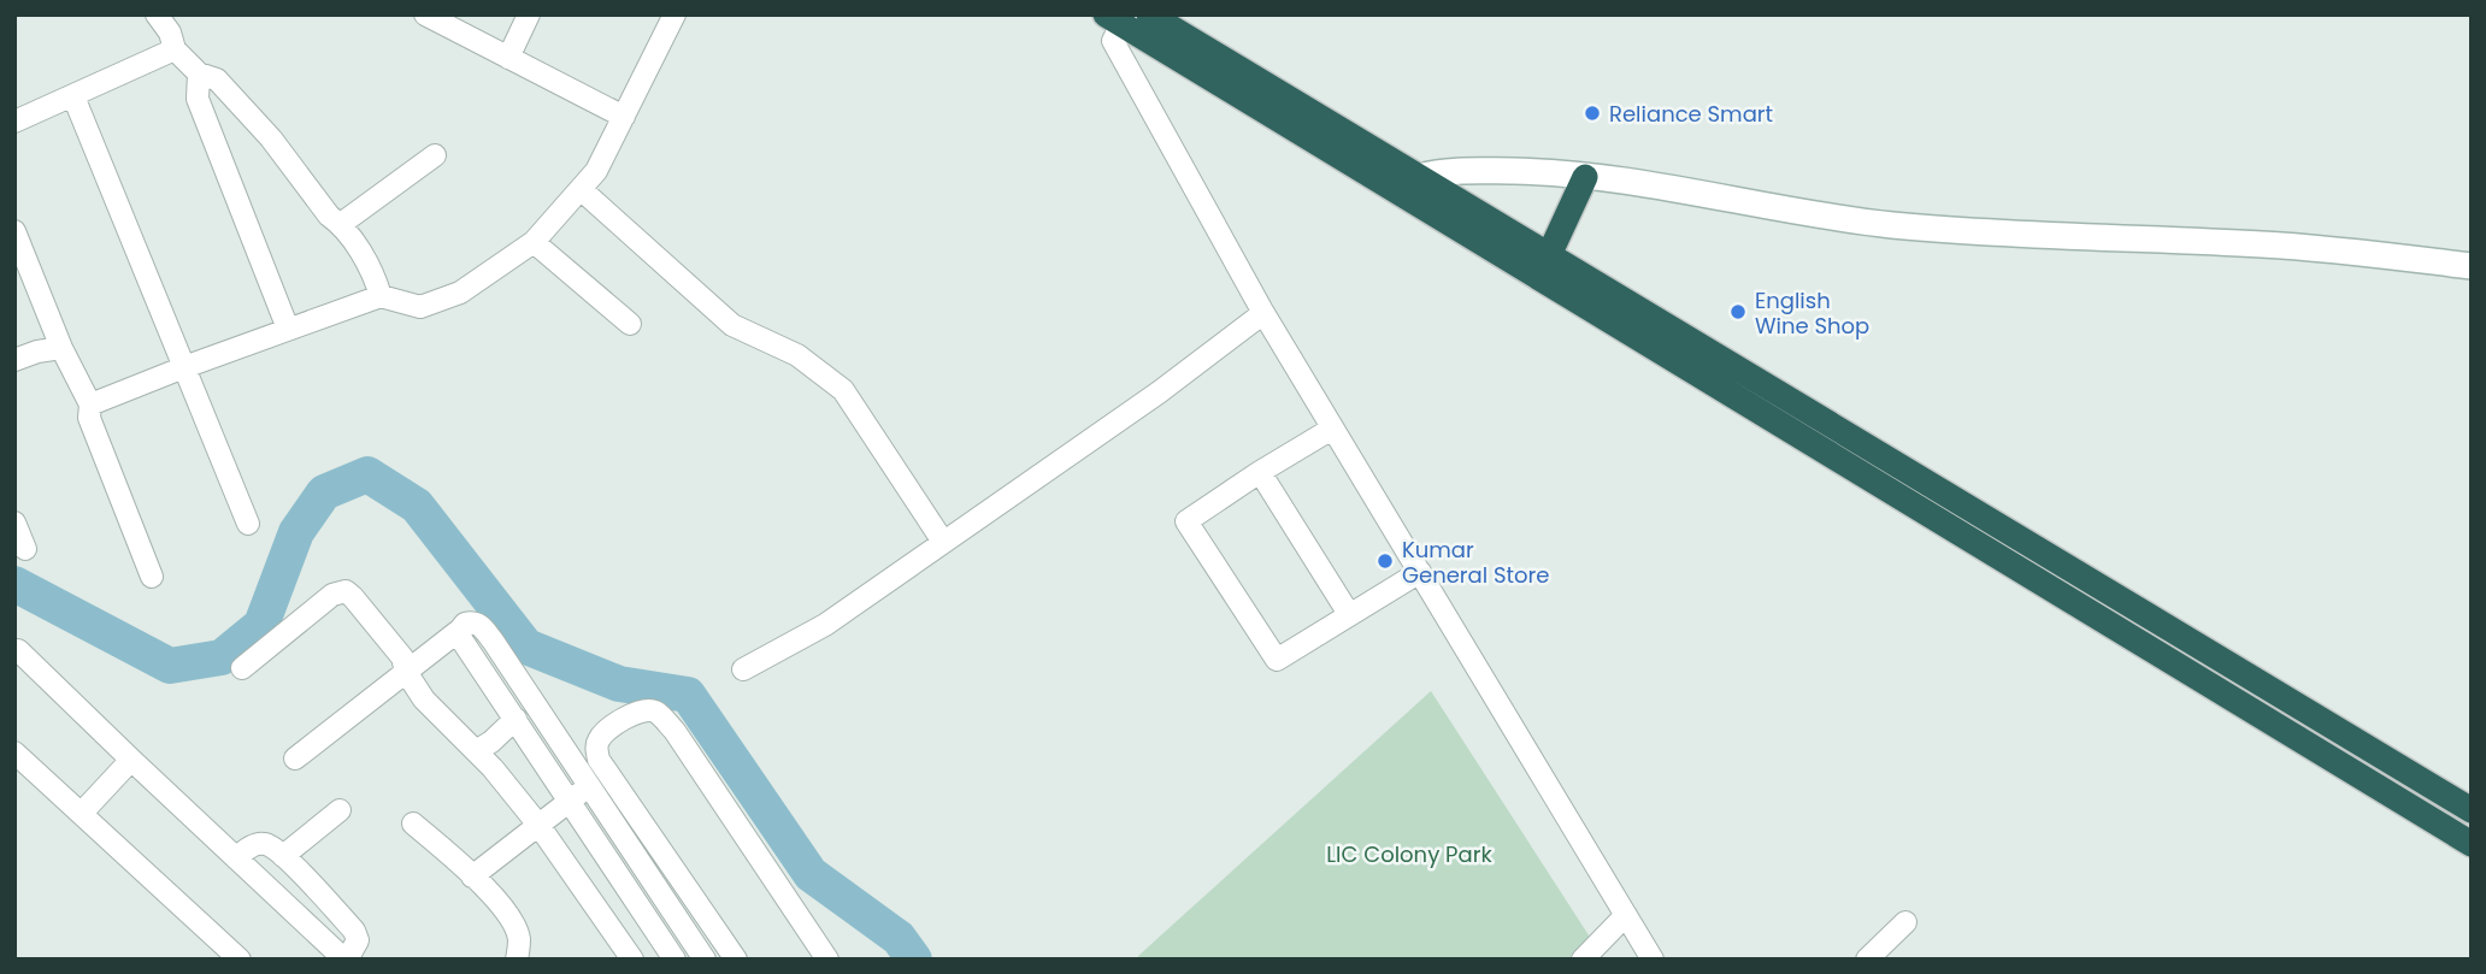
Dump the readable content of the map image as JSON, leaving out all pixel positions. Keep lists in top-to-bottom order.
{
  "parks": ["LIC Colony Park"],
  "places": ["Reliance Smart", "English Wine Shop", "Kumar General Store"]
}
